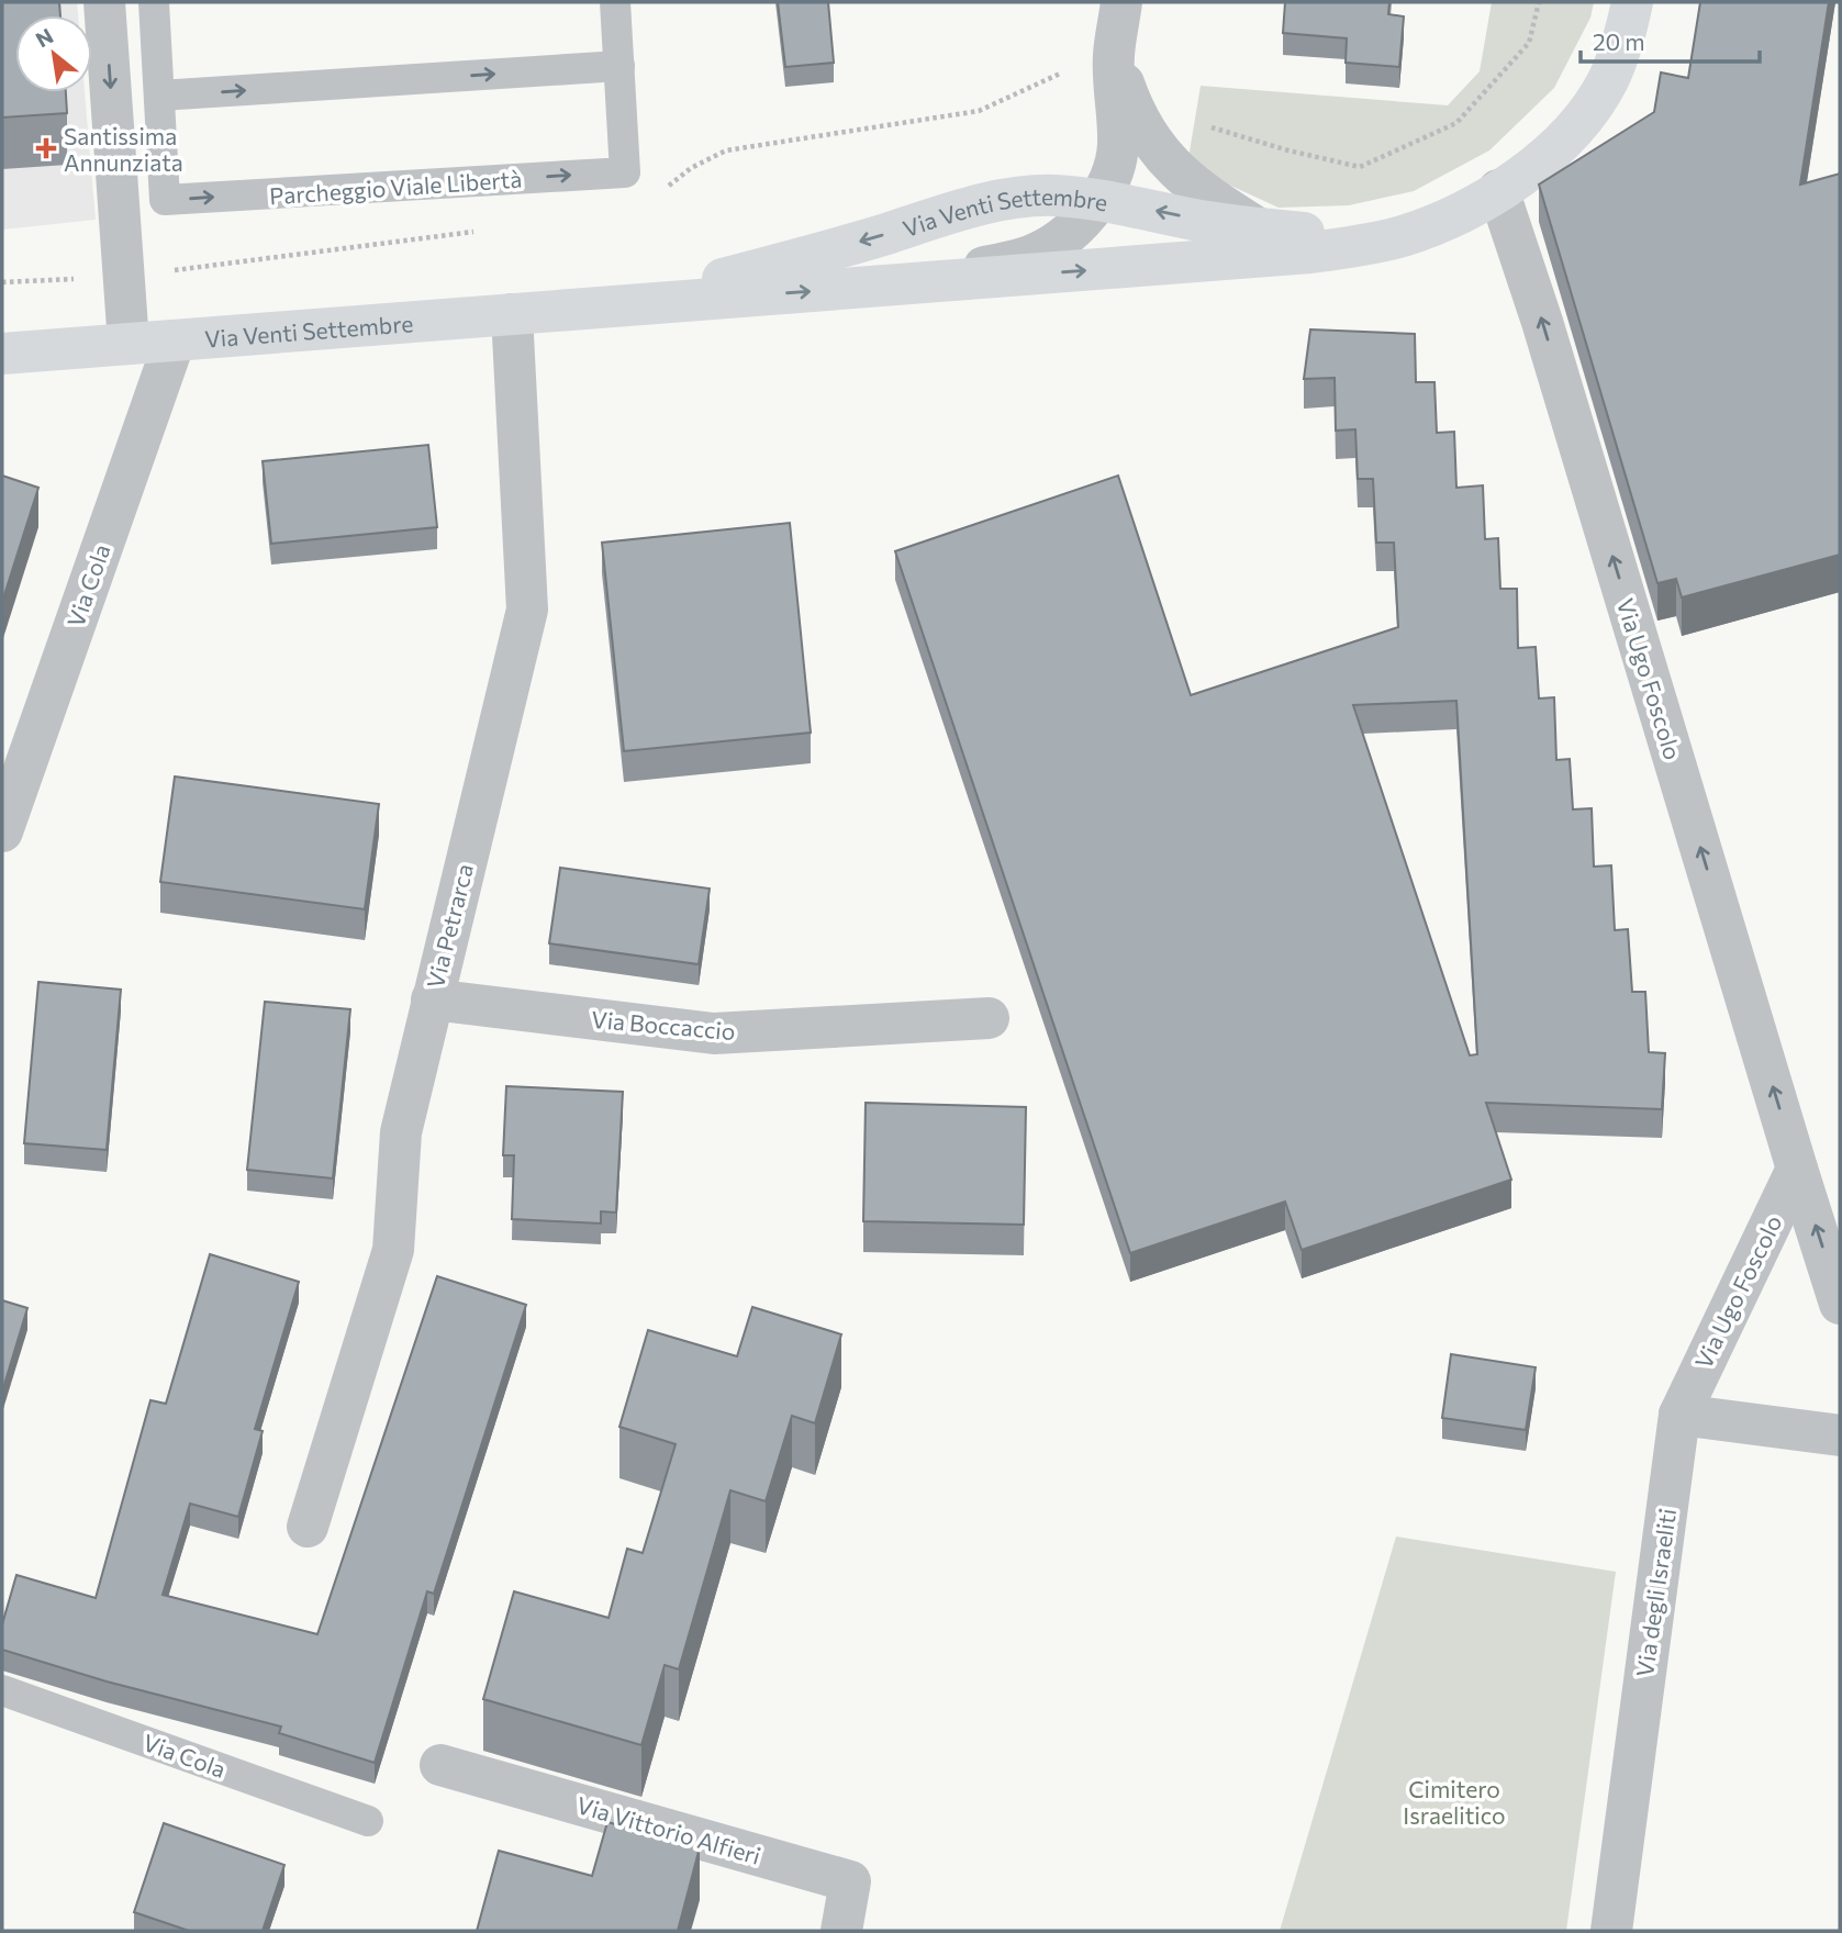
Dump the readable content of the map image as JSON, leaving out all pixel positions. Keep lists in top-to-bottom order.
{
  "streets": {
    "street": [
      "Via Venti Settembre",
      "Via Cola",
      "Via Ugo Foscolo",
      "Via Petrarca",
      "Via Boccaccio",
      "Via degli Israeliti",
      "Via Vittorio Alfieri"
    ],
    "lane": ["Parcheggio Viale Libertà"]
  },
  "crossings": [
    ["Via Venti Settembre", "Via Cola"],
    ["Via Venti Settembre", "Via Ugo Foscolo"],
    ["Via Venti Settembre", "Via Petrarca"],
    ["Via Ugo Foscolo", "Via degli Israeliti"],
    ["Via Petrarca", "Via Boccaccio"]
  ],
  "one_way": ["Via Ugo Foscolo"],
  "parks": ["Cimitero Israelitico"],
  "places": {
    "health": ["Santissima Annunziata"]
  },
  "scale_bar": "20 m",
  "north": "top left"
}
